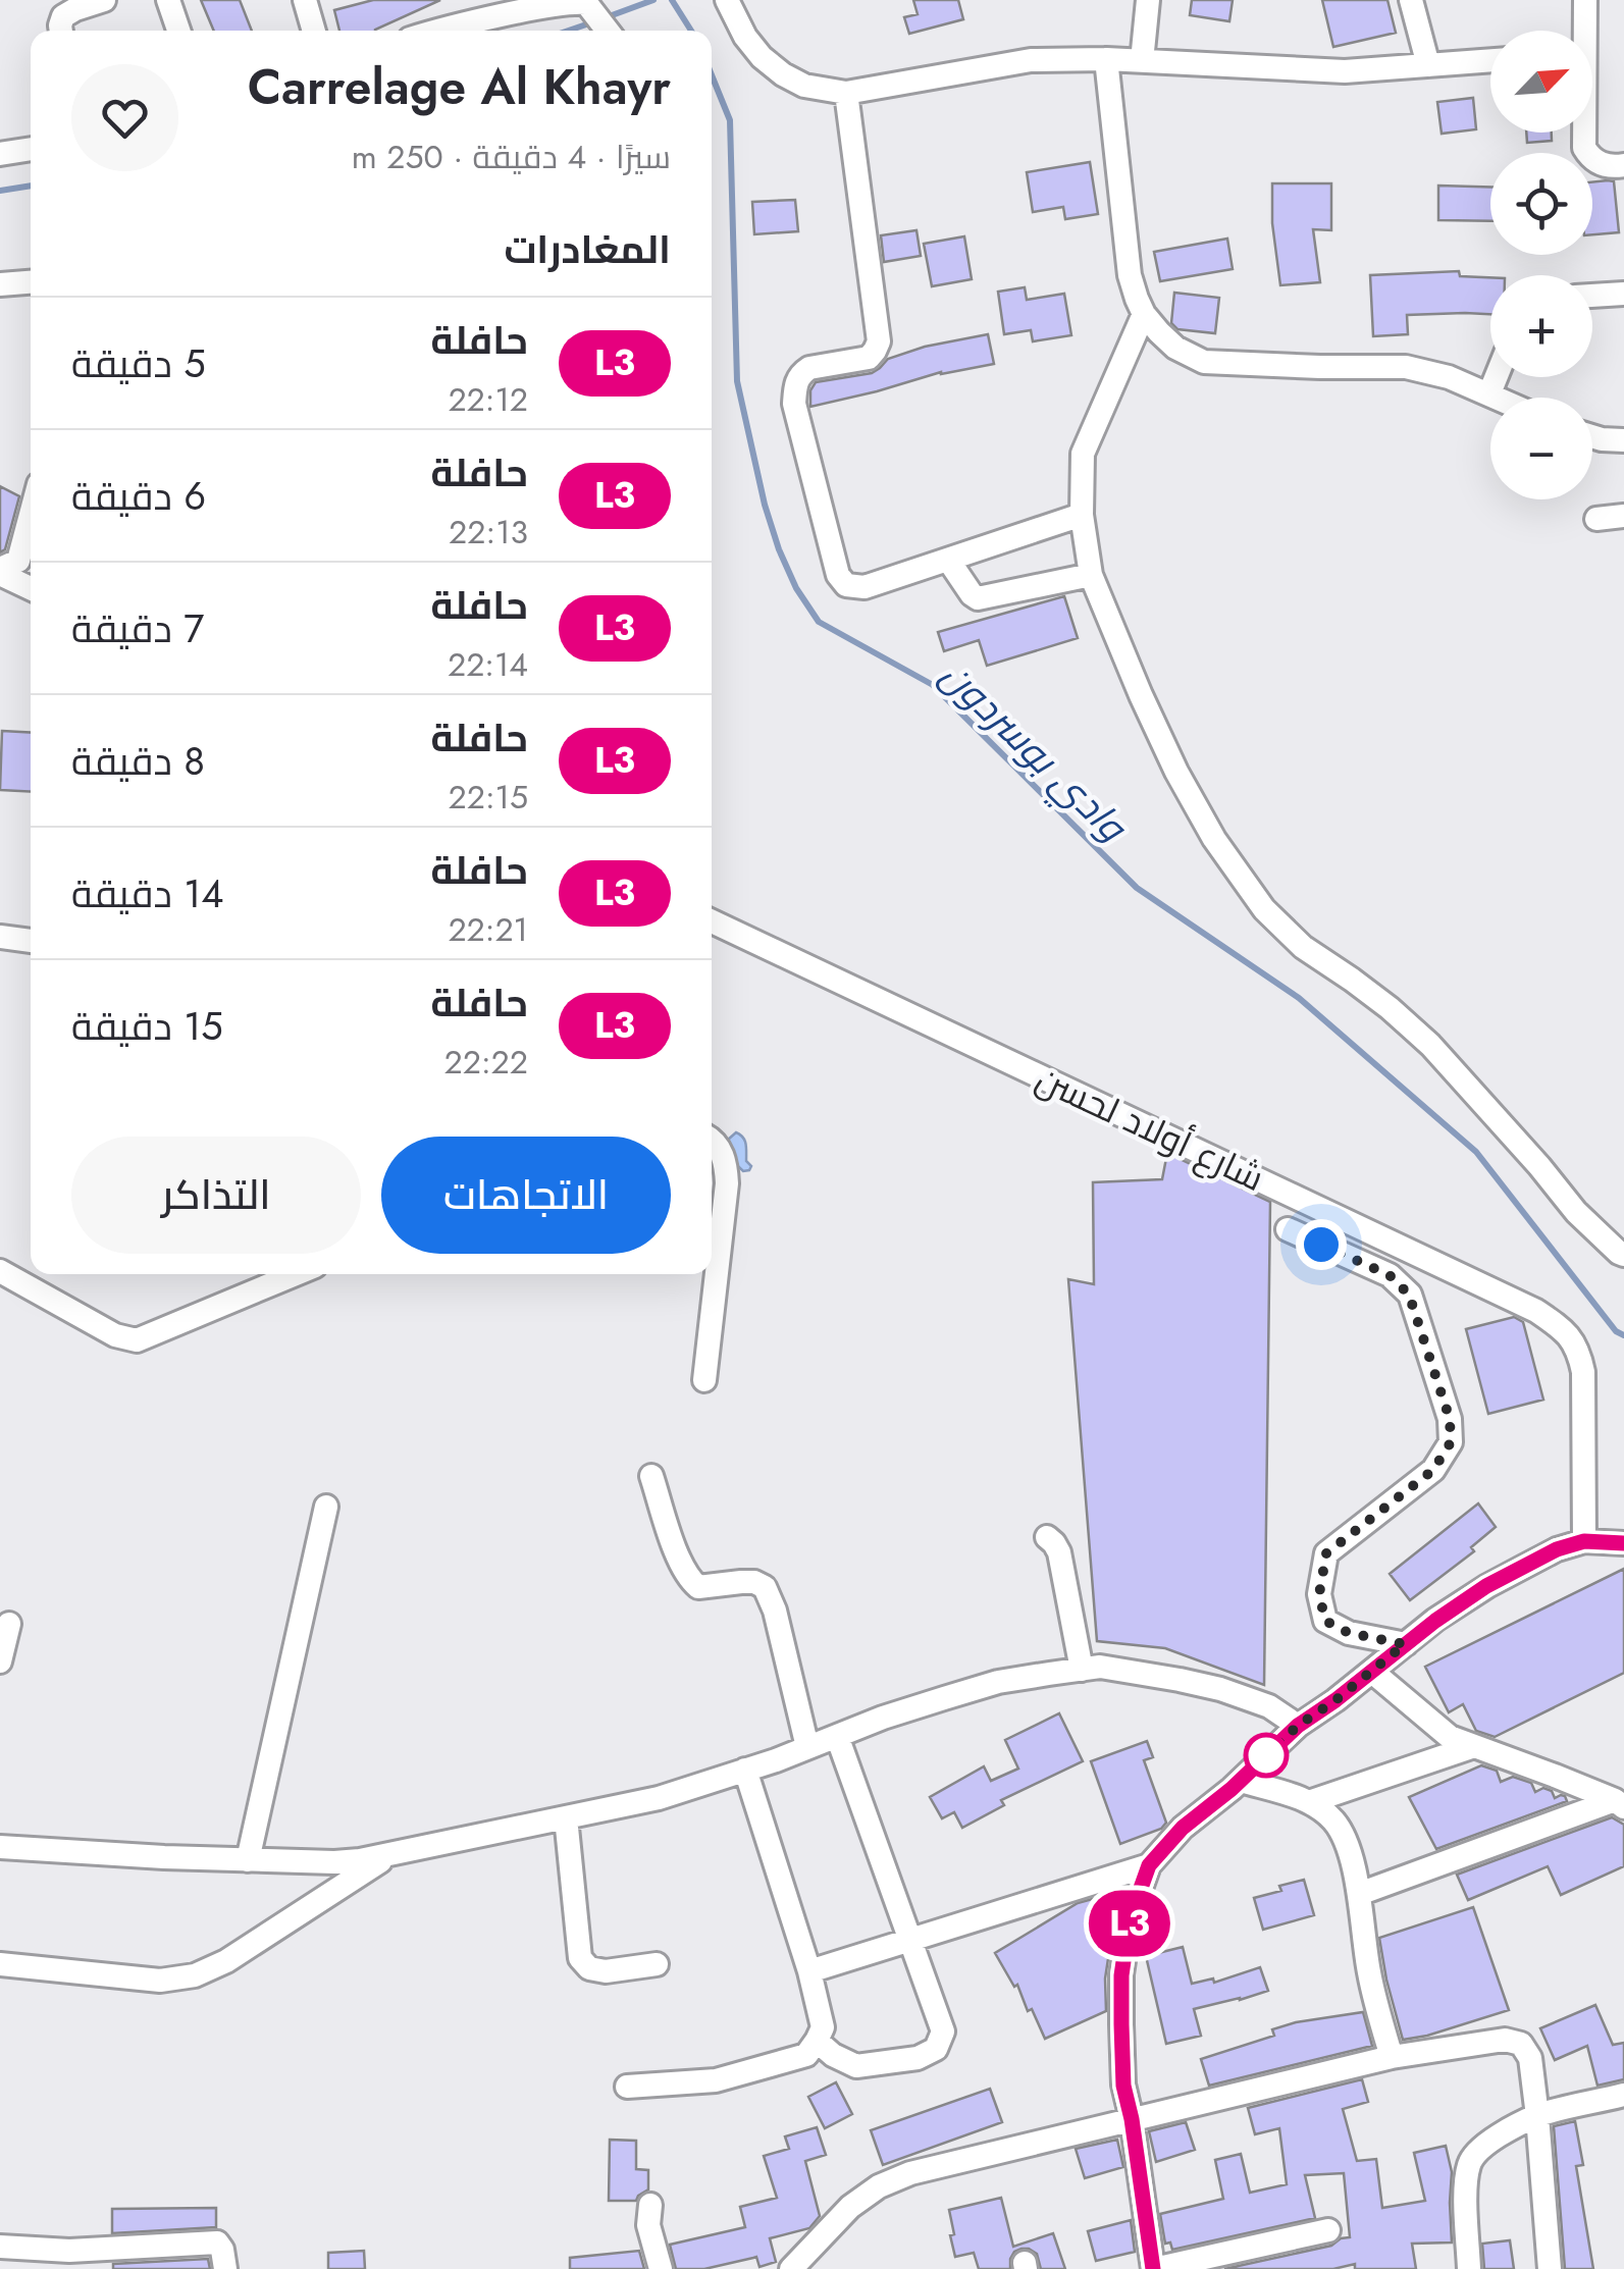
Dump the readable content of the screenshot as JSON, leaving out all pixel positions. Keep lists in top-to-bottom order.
{
  "streets": {
    "street": ["شارع أولاد لحسن"]
  },
  "water": ["وادي بوسردون"],
  "lines": ["bus line L3"],
  "north": "top right",
  "page": {
    "on_map": "L3",
    "map_buttons": ["+", "−"],
    "heading": [
      ["Carrelage Al Khayr", "سيرًا · 4 دقيقة · 250 m"],
      "المغادرات"
    ],
    "list": [
      {
        "mark": "L3",
        "name": "حافلة",
        "note": "22:12",
        "value": "5 دقيقة"
      },
      {
        "mark": "L3",
        "name": "حافلة",
        "note": "22:13",
        "value": "6 دقيقة"
      },
      {
        "mark": "L3",
        "name": "حافلة",
        "note": "22:14",
        "value": "7 دقيقة"
      },
      {
        "mark": "L3",
        "name": "حافلة",
        "note": "22:15",
        "value": "8 دقيقة"
      },
      {
        "mark": "L3",
        "name": "حافلة",
        "note": "22:21",
        "value": "14 دقيقة"
      },
      {
        "mark": "L3",
        "name": "حافلة",
        "note": "22:22",
        "value": "15 دقيقة"
      }
    ],
    "buttons": ["الاتجاهات", "التذاكر"]
  }
}
